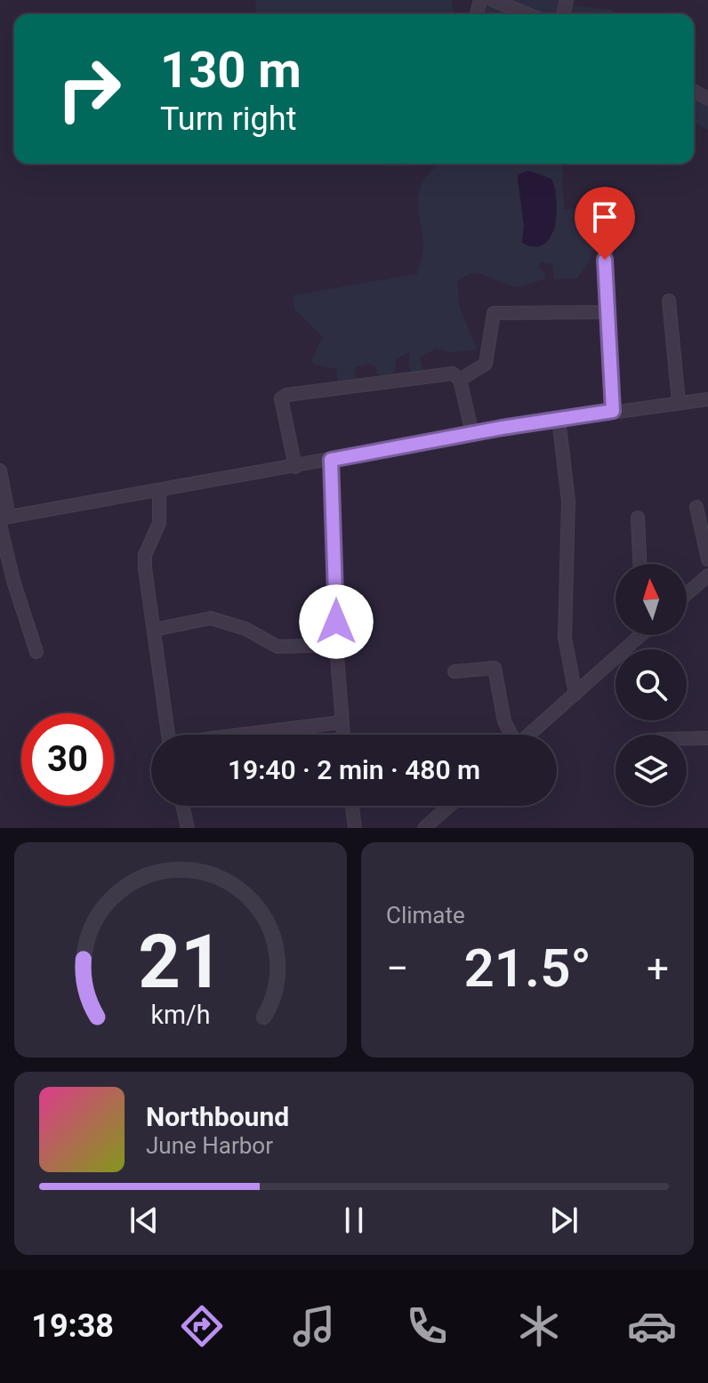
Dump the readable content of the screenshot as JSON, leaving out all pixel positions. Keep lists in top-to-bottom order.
{
  "north": "top",
  "page": {
    "turn": ["130 m", "Turn right"],
    "limit": "30",
    "trip": "19:40 · 2 min · 480 m",
    "tile": "Climate",
    "heat": ["−", "21.5°", "+"],
    "song": ["Northbound", "June Harbor"],
    "tabs": "19:38",
    "gauge": ["21", "km/h"]
  }
}
